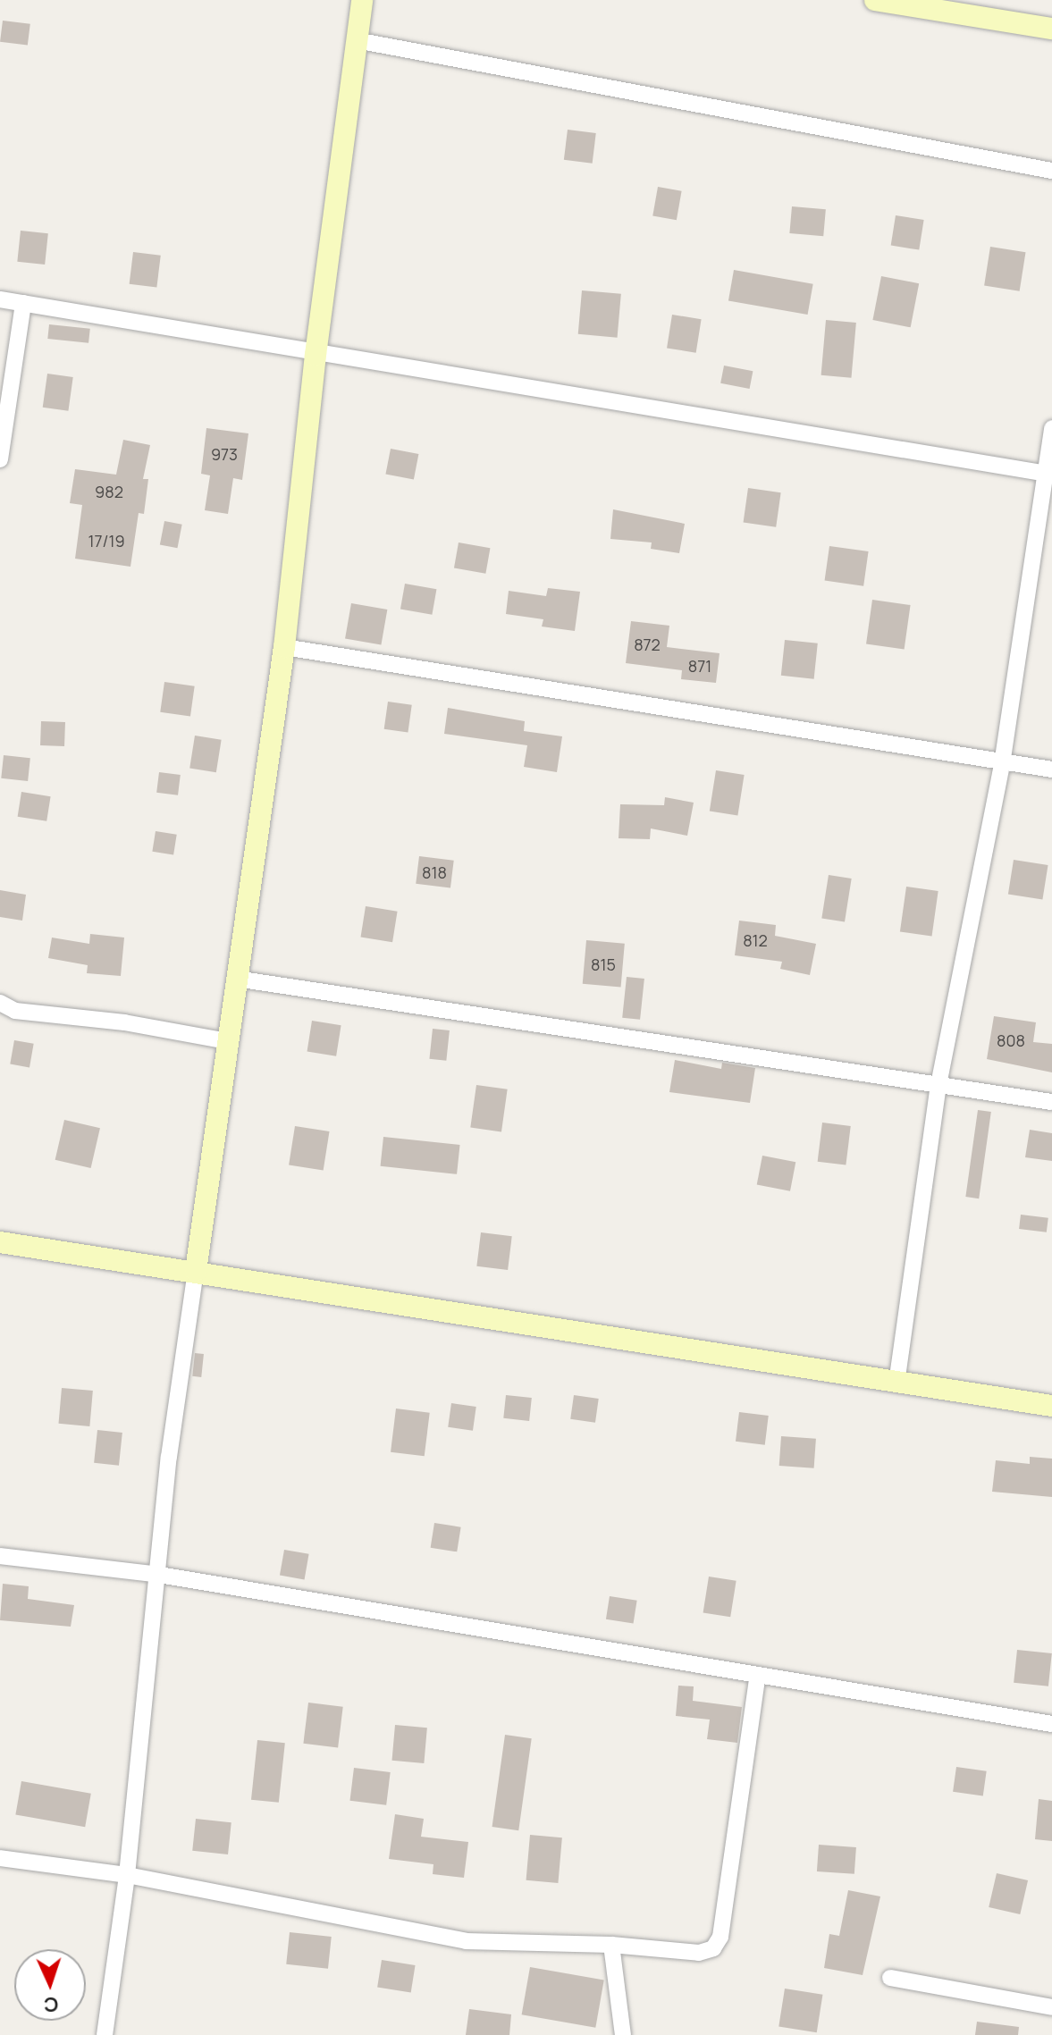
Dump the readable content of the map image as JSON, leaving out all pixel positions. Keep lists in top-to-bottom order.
{
  "house_numbers": [
    "973",
    "982",
    "17/19",
    "872",
    "871",
    "818",
    "812",
    "815",
    "808"
  ],
  "north": "bottom"
}
